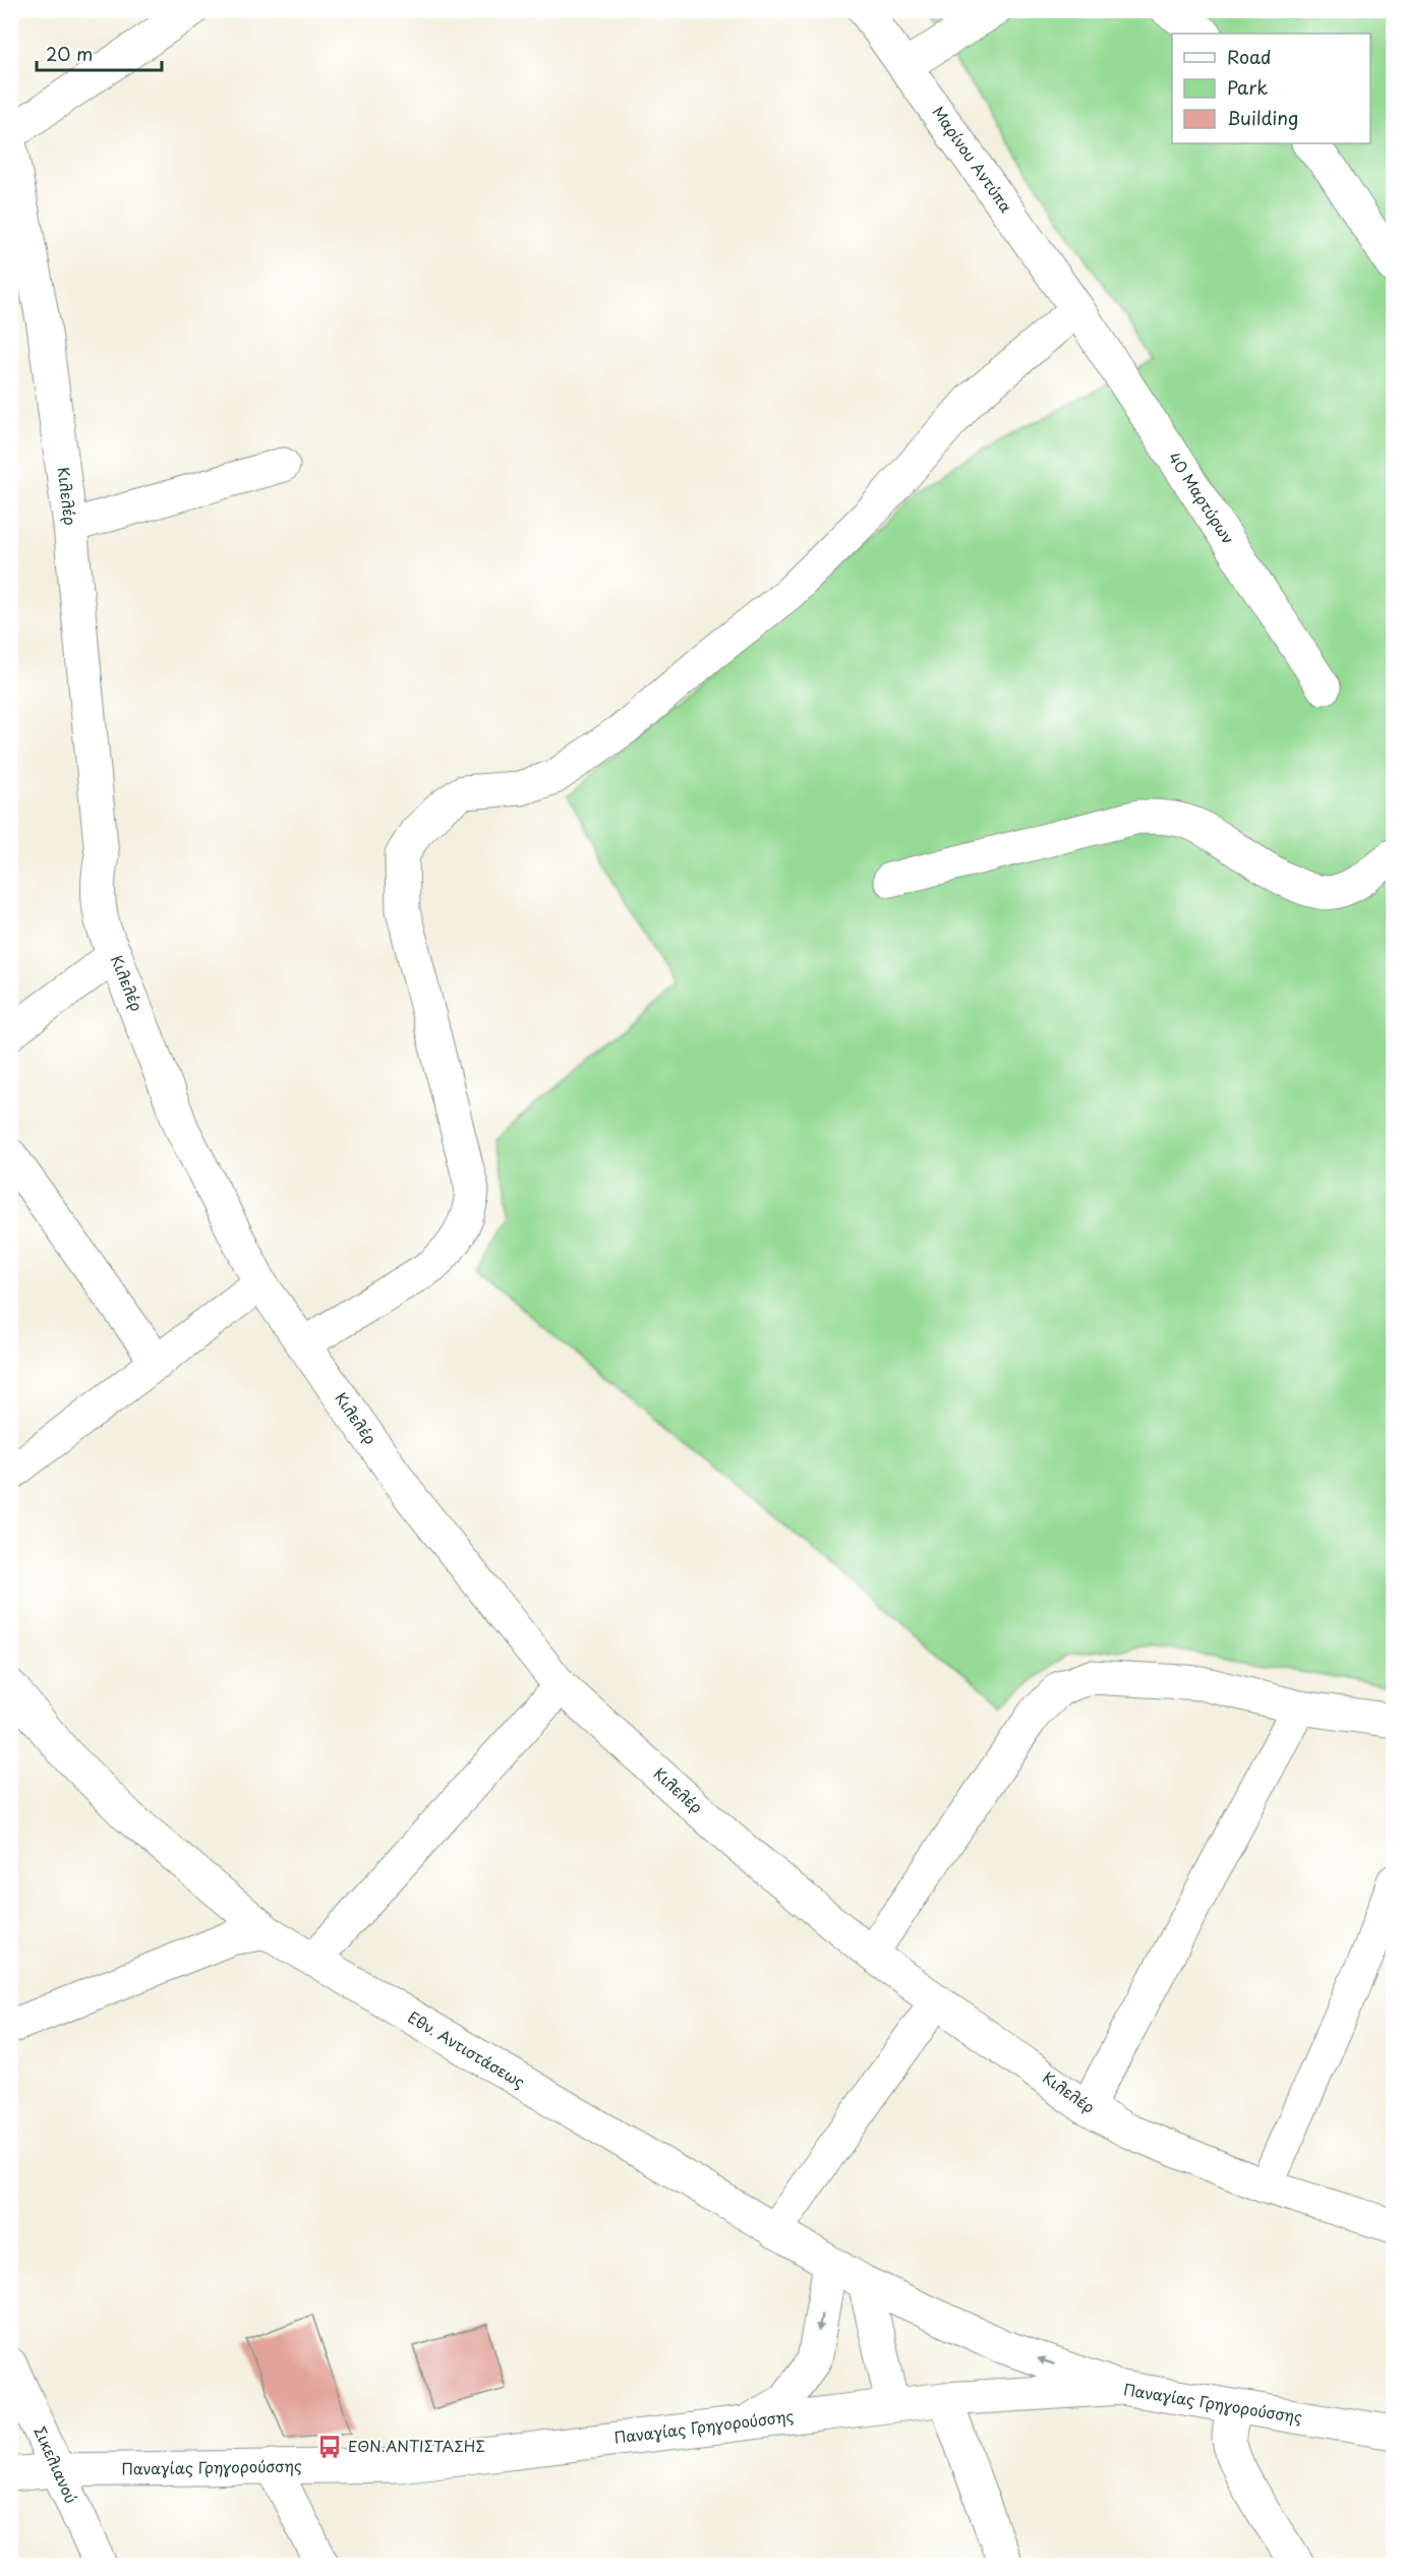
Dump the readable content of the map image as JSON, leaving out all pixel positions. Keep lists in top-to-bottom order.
{
  "streets": {
    "street": [
      "Μαρίνου Αντύπα",
      "Κιλελέρ",
      "40 Μαρτύρων",
      "Εθν. Αντιστάσεως",
      "Παναγίας Γρηγορούσσης",
      "Σικελιανού"
    ]
  },
  "crossings": [
    ["Μαρίνου Αντύπα", "40 Μαρτύρων"],
    ["Εθν. Αντιστάσεως", "Παναγίας Γρηγορούσσης"],
    ["Παναγίας Γρηγορούσσης", "Σικελιανού"]
  ],
  "places": {
    "bus stop": ["ΕΘΝ.ΑΝΤΙΣΤΑΣΗΣ"]
  },
  "legend": ["Road", "Park", "Building"],
  "scale_bar": "20 m"
}
